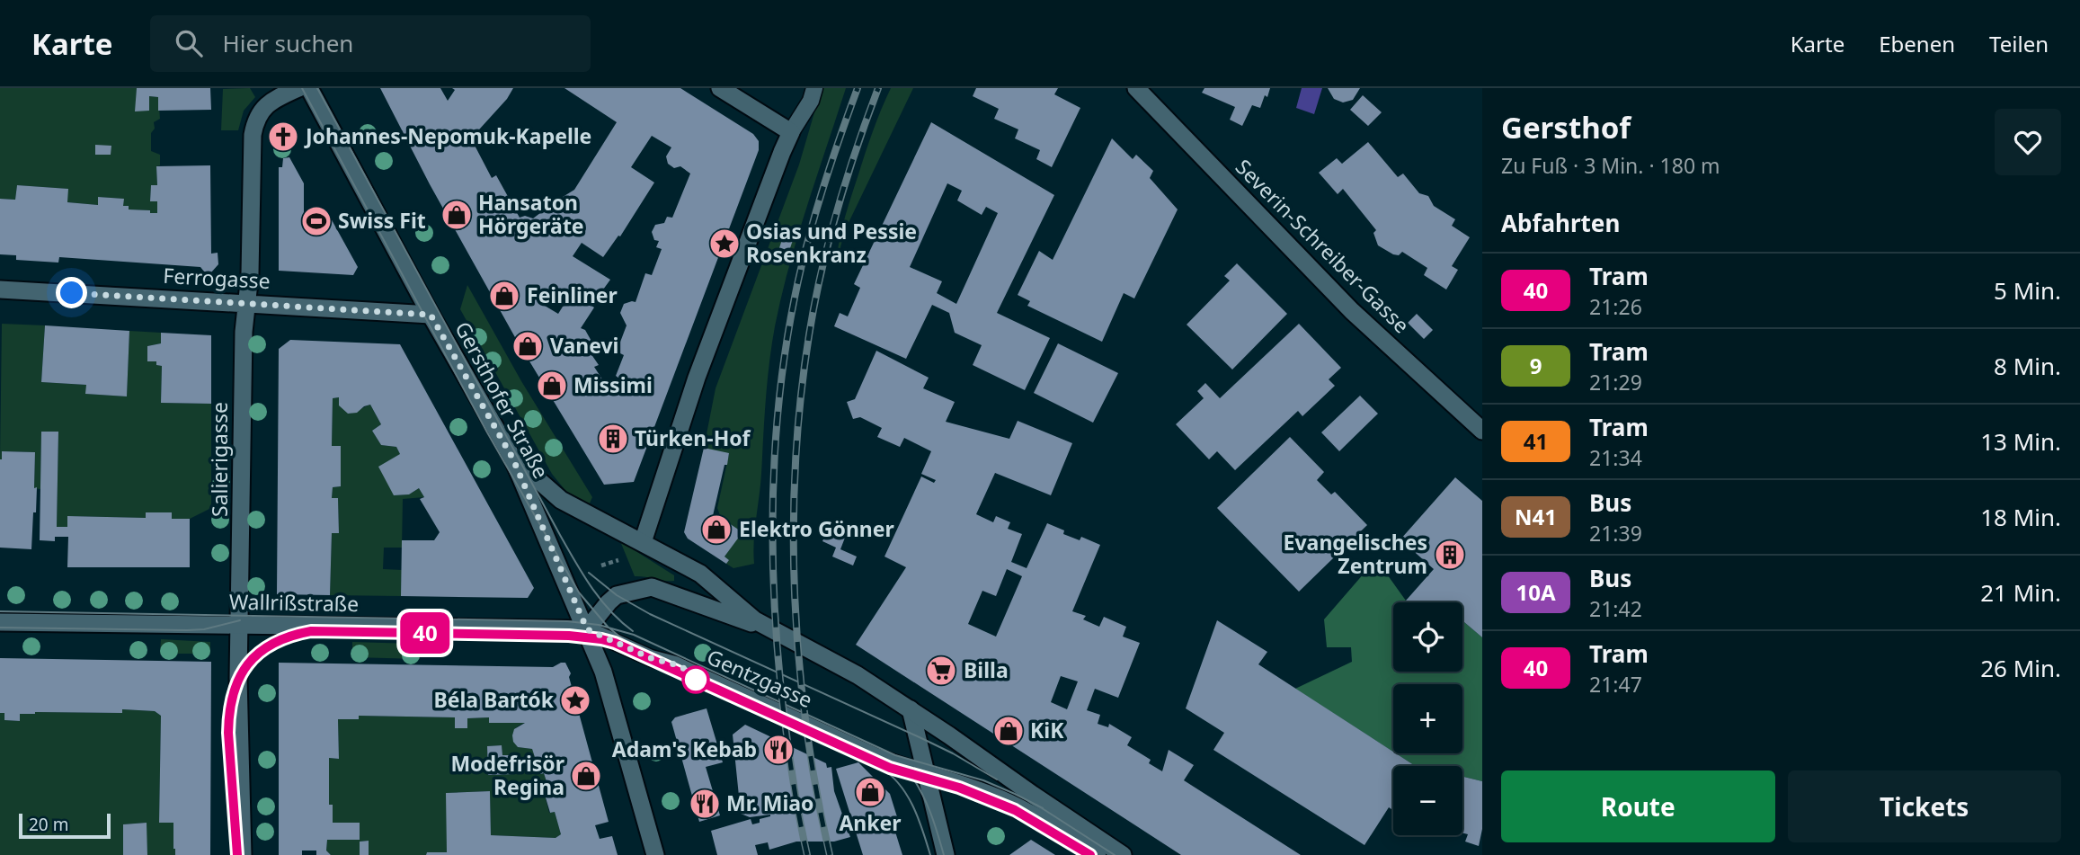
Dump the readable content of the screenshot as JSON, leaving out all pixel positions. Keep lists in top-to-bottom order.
{
  "streets": {
    "street": [
      "Severin-Schreiber-Gasse",
      "Ferrogasse",
      "Gersthofer Straße",
      "Salierigasse",
      "Wallrißstraße"
    ],
    "lane": ["Gentzgasse"]
  },
  "crossings": [
    ["Ferrogasse", "Gersthofer Straße"],
    ["Ferrogasse", "Salierigasse"],
    ["Gersthofer Straße", "Wallrißstraße"],
    ["Gersthofer Straße", "Gentzgasse"],
    ["Salierigasse", "Wallrißstraße"],
    ["Wallrißstraße", "Gentzgasse"]
  ],
  "places": {
    "church": ["Johannes-Nepomuk-Kapelle"],
    "shop": [
      "Hansaton Hörgeräte",
      "Feinliner",
      "Vanevi",
      "Missimi",
      "Elektro Gönner",
      "KiK",
      "Modefrisör Regina",
      "Anker"
    ],
    "sports": ["Swiss Fit"],
    "place": ["Osias und Pessie Rosenkranz", "Béla Bartók"],
    "building": ["Türken-Hof", "Evangelisches Zentrum"],
    "supermarket": ["Billa"],
    "restaurant": ["Adam's Kebab", "Mr. Miao"]
  },
  "lines": ["tram line 40"],
  "scale_bar": "20 m",
  "page": {
    "header": "Karte",
    "search": "Hier suchen",
    "nav": ["Karte", "Ebenen", "Teilen"],
    "on_map": "40",
    "heading": [
      ["Gersthof", "Zu Fuß · 3 Min. · 180 m"],
      "Abfahrten"
    ],
    "list": [
      {
        "mark": "40",
        "name": "Tram",
        "note": "21:26",
        "value": "5 Min."
      },
      {
        "mark": "9",
        "name": "Tram",
        "note": "21:29",
        "value": "8 Min."
      },
      {
        "mark": "41",
        "name": "Tram",
        "note": "21:34",
        "value": "13 Min."
      },
      {
        "mark": "N41",
        "name": "Bus",
        "note": "21:39",
        "value": "18 Min."
      },
      {
        "mark": "10A",
        "name": "Bus",
        "note": "21:42",
        "value": "21 Min."
      },
      {
        "mark": "40",
        "name": "Tram",
        "note": "21:47",
        "value": "26 Min."
      }
    ],
    "map_buttons": ["+", "−"],
    "buttons": ["Route", "Tickets"],
    "scale": "20 m"
  }
}
